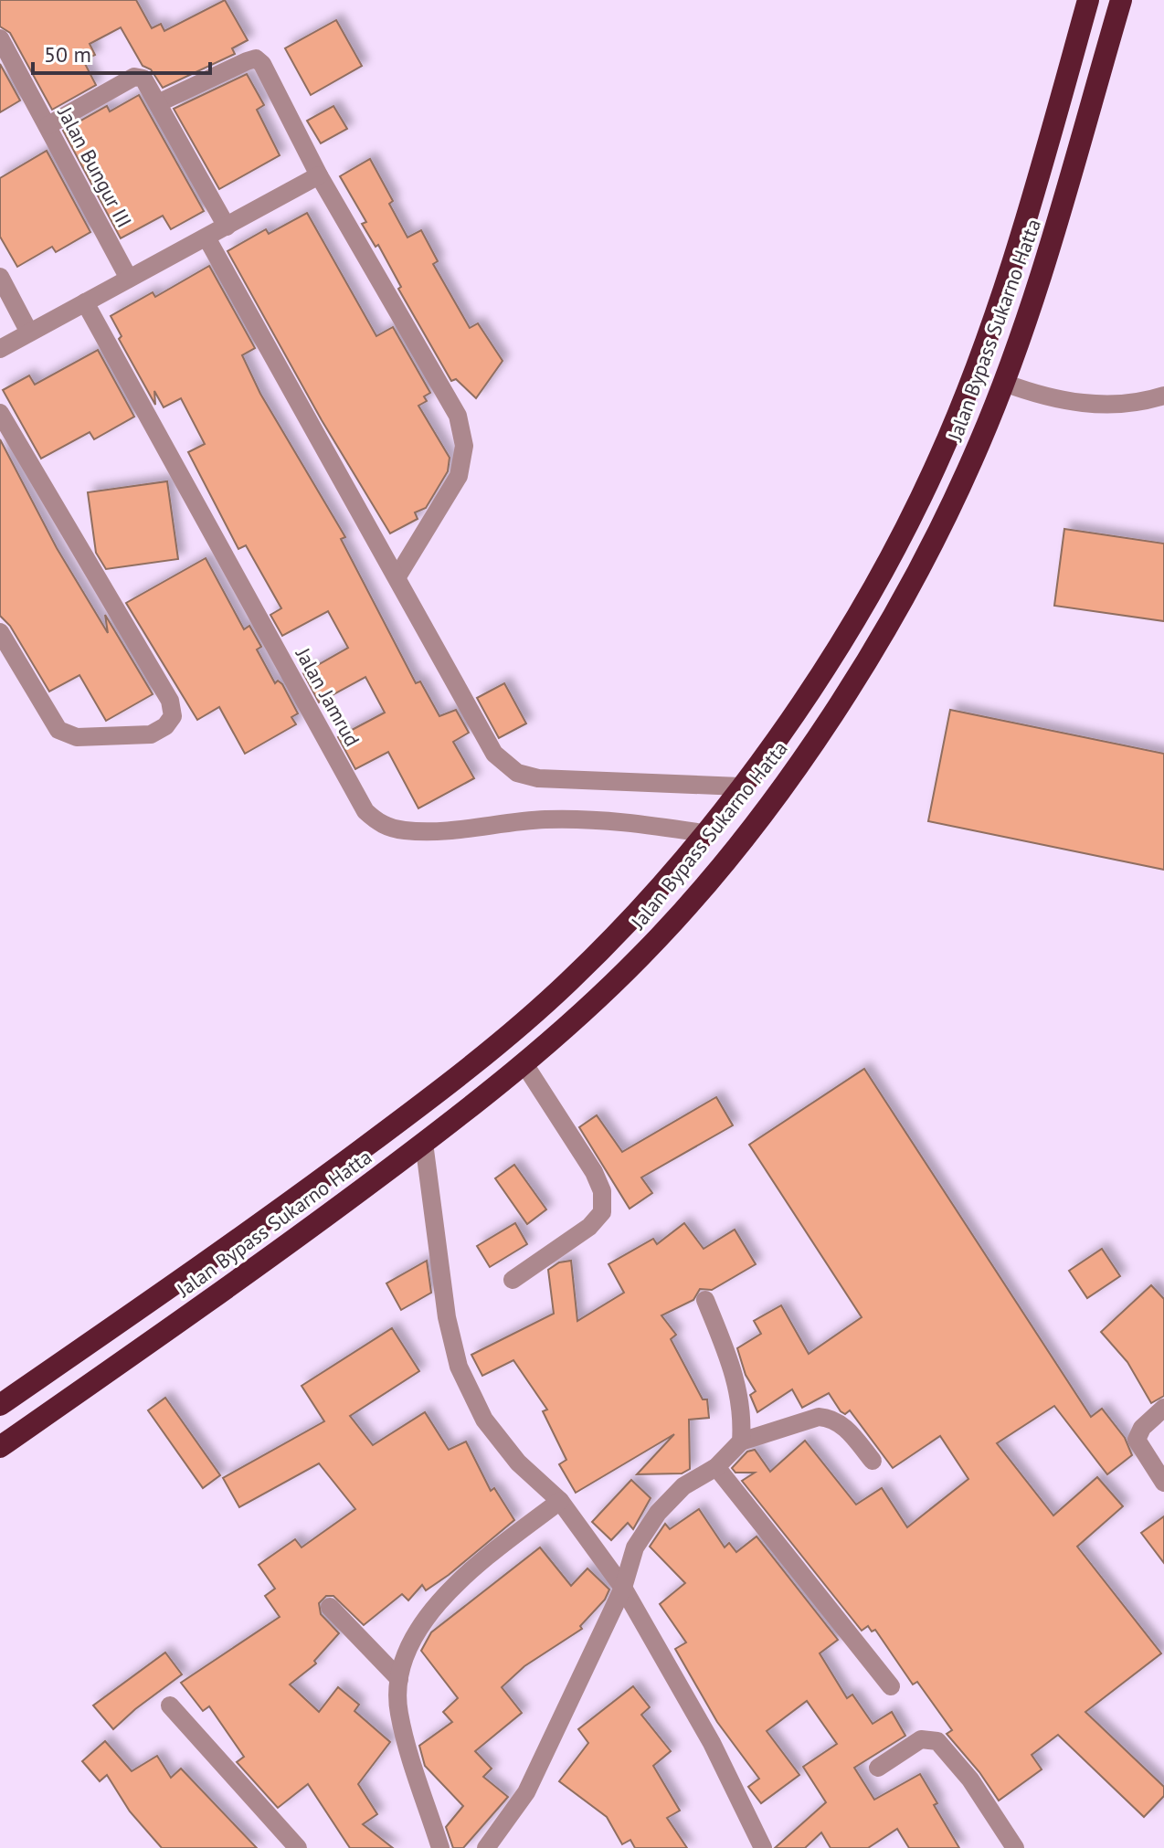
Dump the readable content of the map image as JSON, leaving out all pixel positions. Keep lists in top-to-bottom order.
{
  "streets": {
    "highway": ["Jalan Bypass Sukarno Hatta"],
    "street": ["Jalan Bungur III", "Jalan Jamrud"]
  },
  "crossings": [
    ["Jalan Bypass Sukarno Hatta", "Jalan Jamrud"]
  ],
  "scale_bar": "50 m"
}
